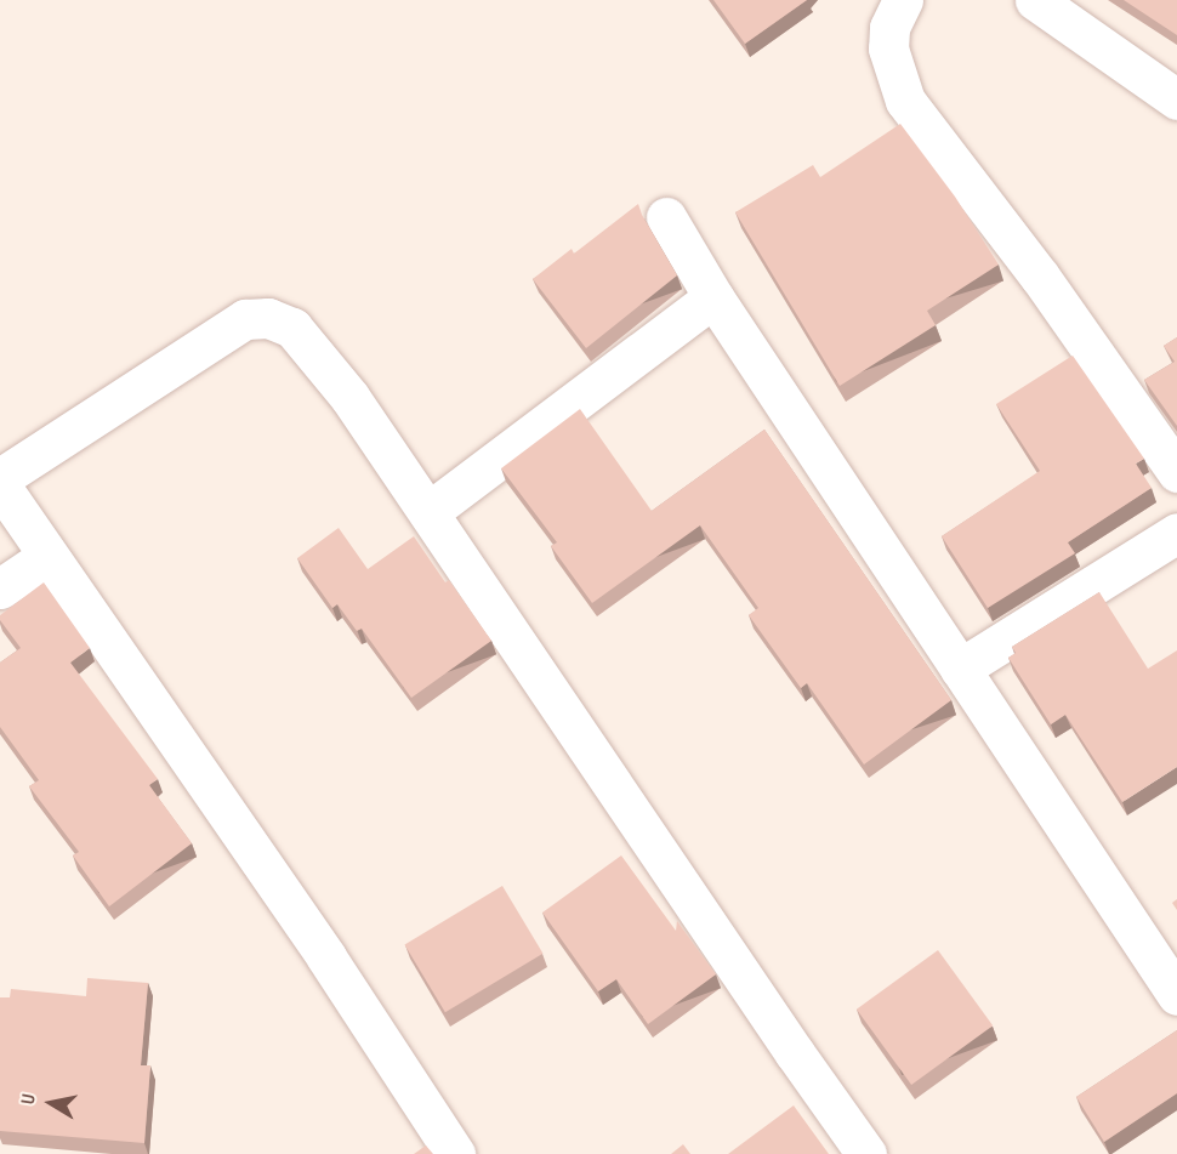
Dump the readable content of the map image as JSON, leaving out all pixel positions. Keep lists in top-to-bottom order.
{
  "north": "left"
}
